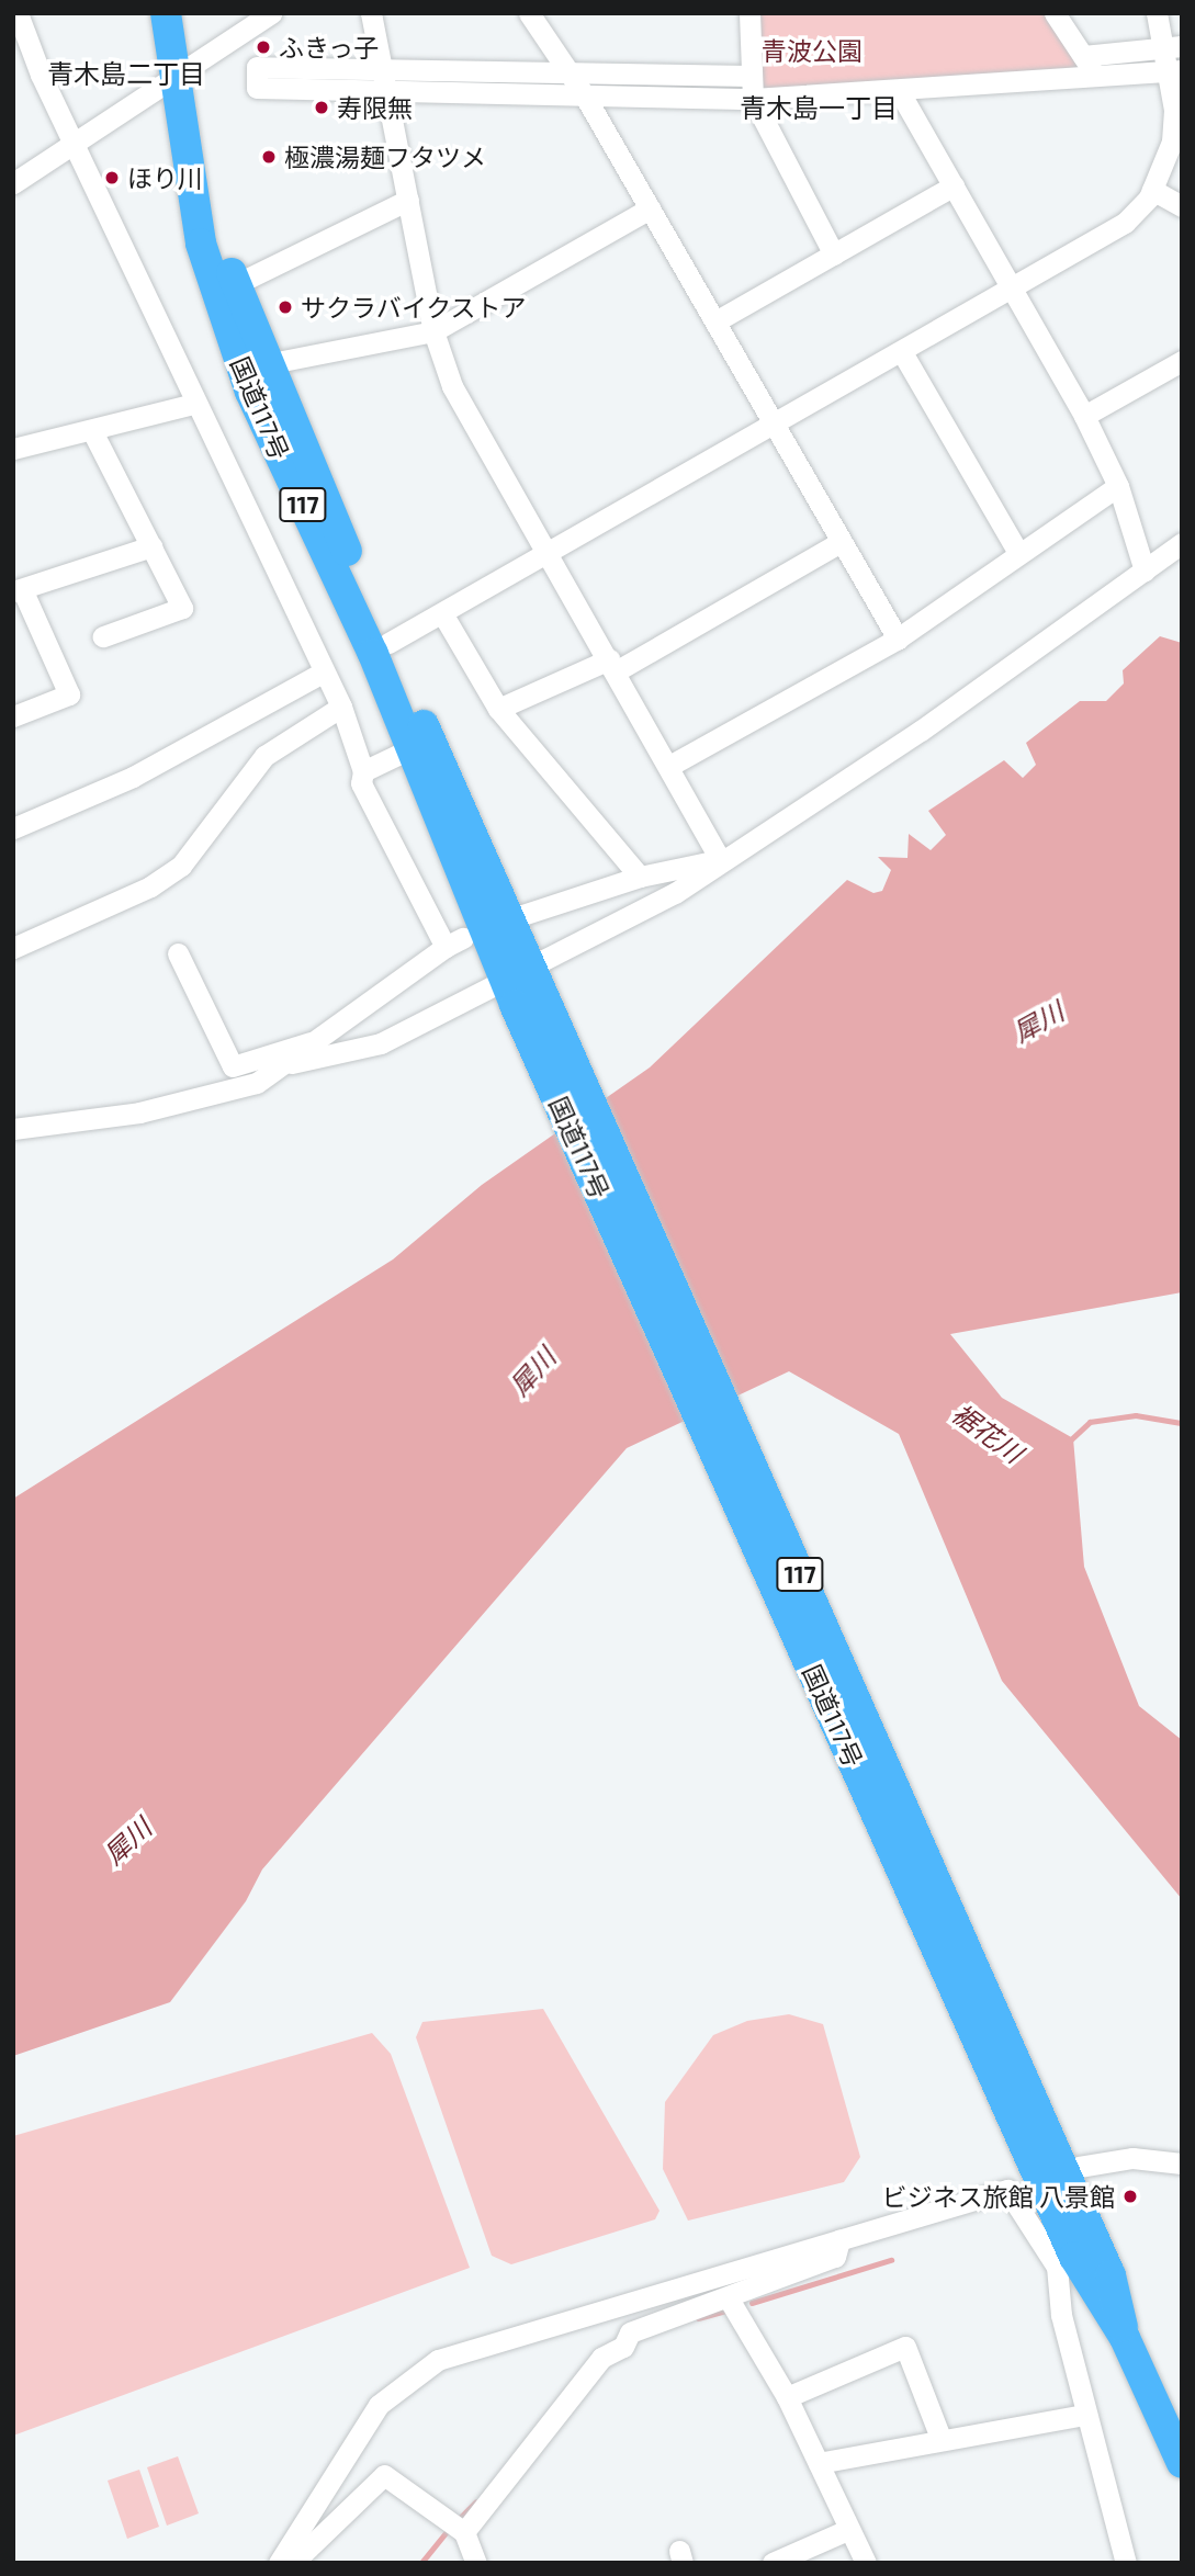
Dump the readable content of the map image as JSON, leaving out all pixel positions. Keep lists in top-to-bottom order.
{
  "streets": {
    "highway": ["国道117号", "117"]
  },
  "crossings": [
    ["国道117号", "117"]
  ],
  "districts": ["青木島二丁目", "青木島一丁目"],
  "water": ["犀川", "裾花川"],
  "parks": ["青波公園"],
  "places": [
    "ふきっ子",
    "寿限無",
    "極濃湯麺フタツメ",
    "ほり川",
    "サクラバイクストア",
    "ビジネス旅館 八景館"
  ]
}
